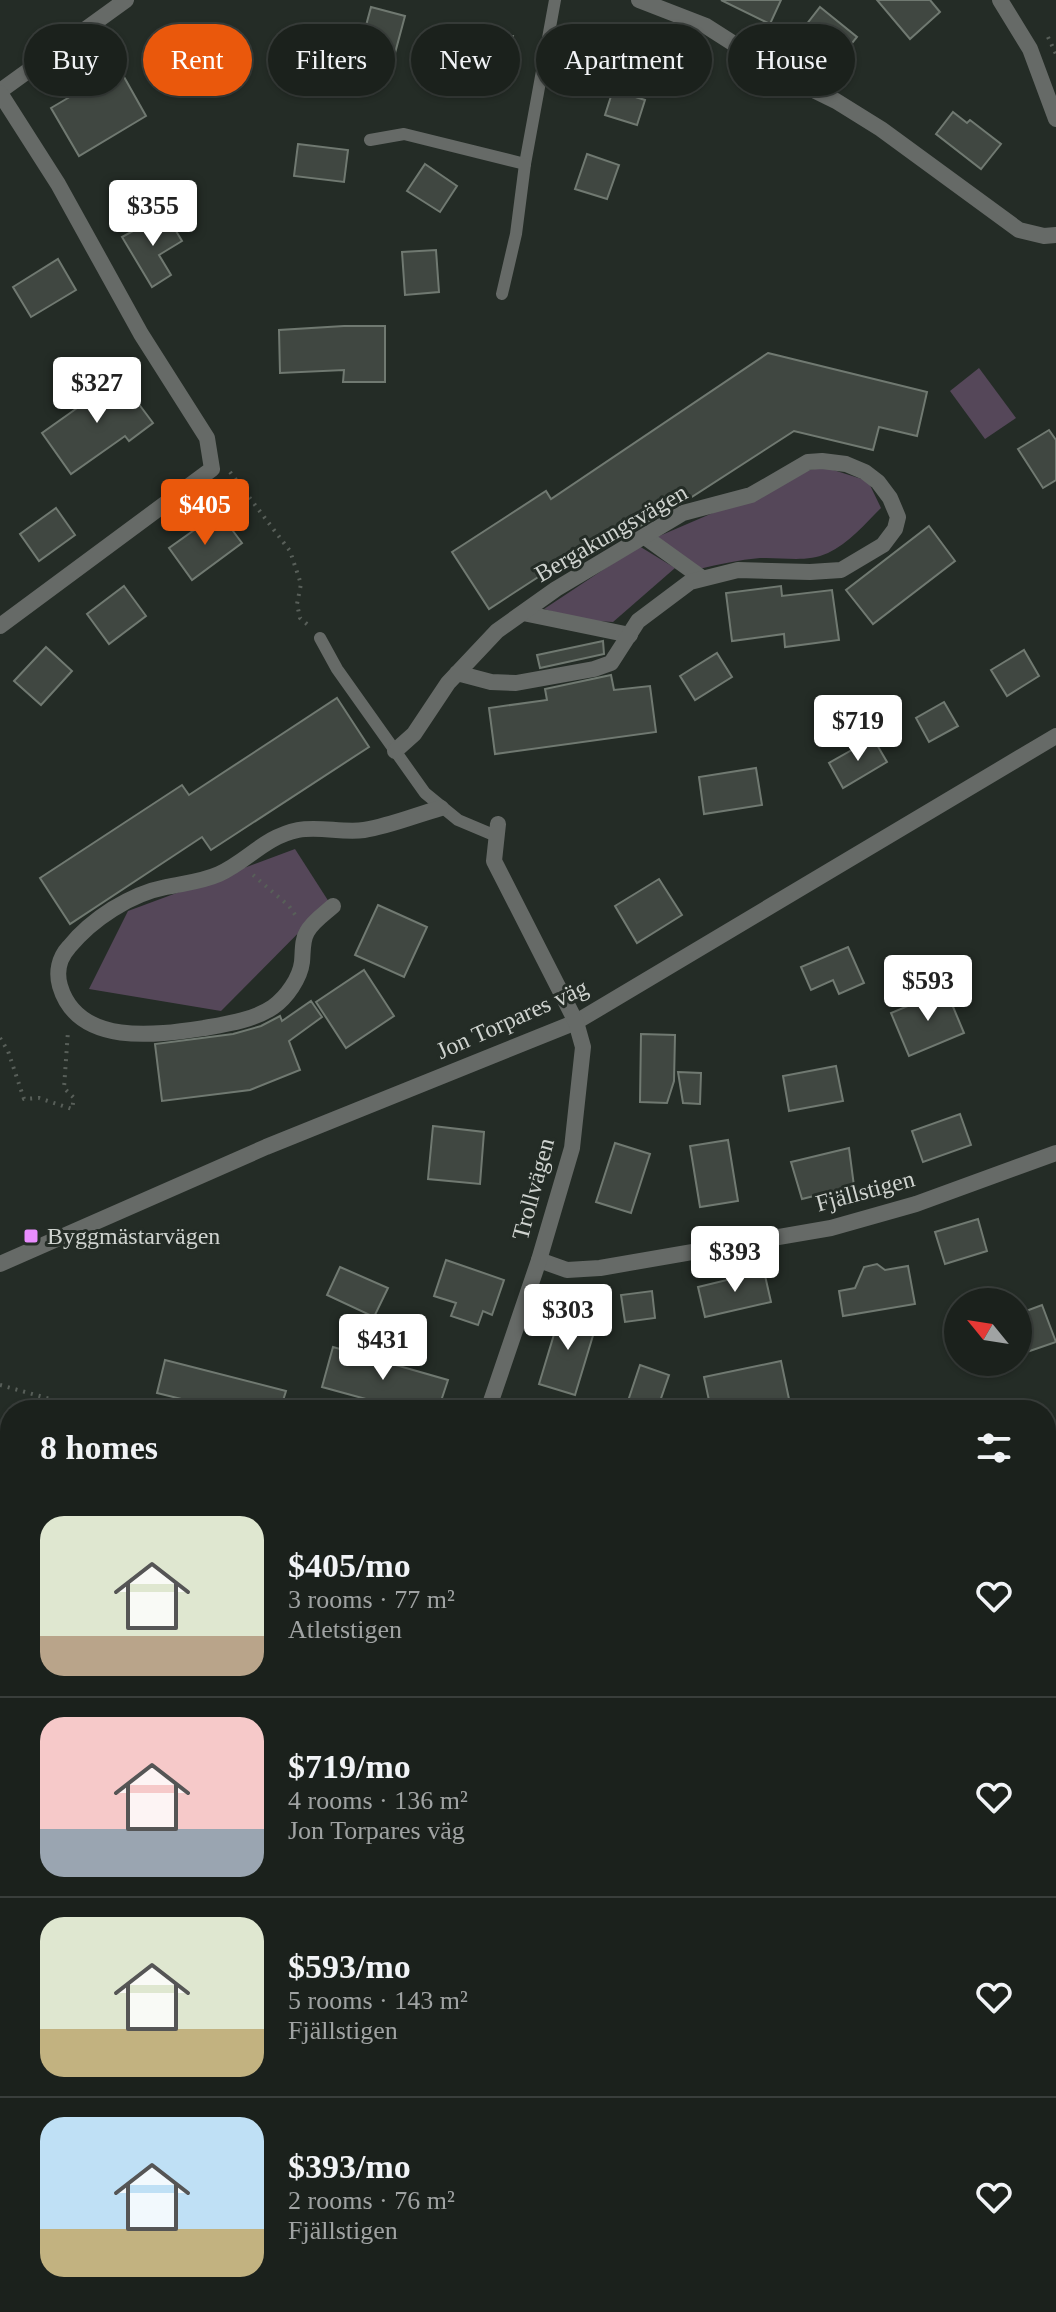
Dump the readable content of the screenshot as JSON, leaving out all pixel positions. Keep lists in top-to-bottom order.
{
  "streets": {
    "street": [
      "Bergakungsvägen",
      "Jon Torpares väg",
      "Trollvägen",
      "Fjällstigen"
    ]
  },
  "crossings": [
    ["Jon Torpares väg", "Trollvägen"],
    ["Trollvägen", "Fjällstigen"]
  ],
  "places": {
    "transit": ["Byggmästarvägen"]
  },
  "north": "top left",
  "page": {
    "chip": [
      "Buy",
      "Rent",
      "Filters",
      "New",
      "Apartment",
      "House"
    ],
    "price": [
      "$355",
      "$327",
      "$405",
      "$719",
      "$593",
      "$393",
      "$303",
      "$431"
    ],
    "heading": "8 homes",
    "list": [
      {
        "name": "$405/mo",
        "note": "3 rooms · 77 m² · Atletstigen"
      },
      {
        "name": "$719/mo",
        "note": "4 rooms · 136 m² · Jon Torpares väg"
      },
      {
        "name": "$593/mo",
        "note": "5 rooms · 143 m² · Fjällstigen"
      },
      {
        "name": "$393/mo",
        "note": "2 rooms · 76 m² · Fjällstigen"
      }
    ]
  }
}
